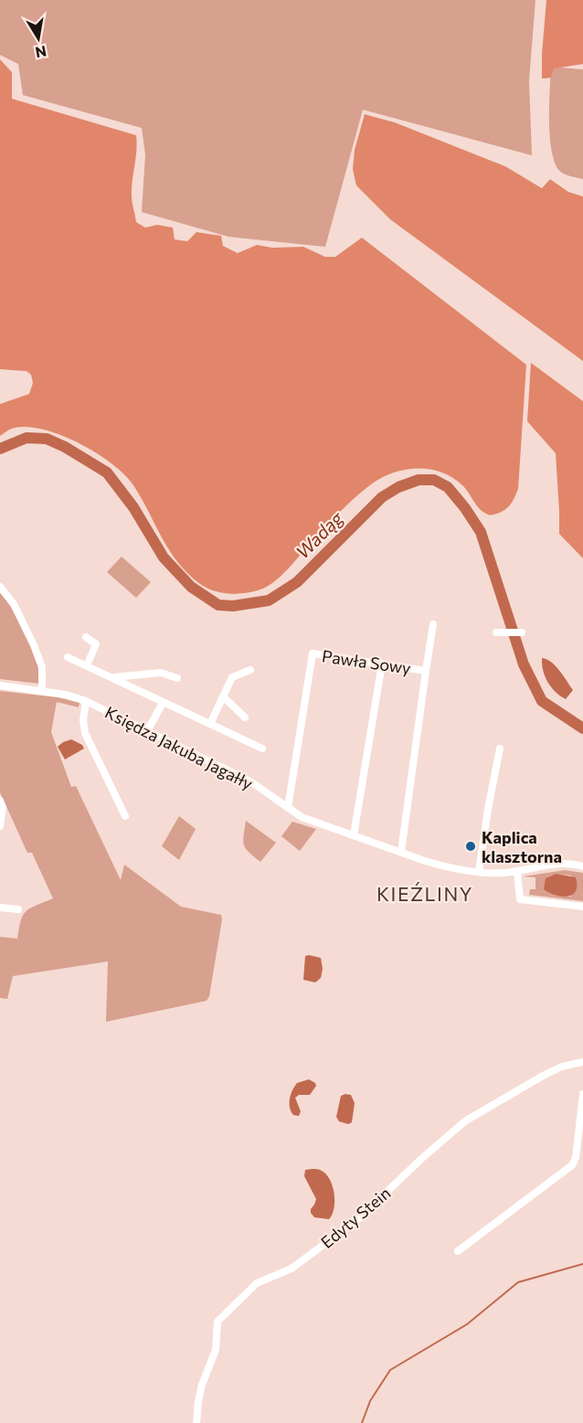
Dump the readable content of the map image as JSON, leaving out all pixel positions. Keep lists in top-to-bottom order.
{
  "streets": {
    "street": ["Pawła Sowy", "Księdza Jakuba Jagałły", "Edyty Stein"]
  },
  "crossings": [
    ["Pawła Sowy", "Księdza Jakuba Jagałły"]
  ],
  "districts": ["KIEŹLINY"],
  "water": ["Wadąg"],
  "places": ["Kaplica klasztorna"],
  "north": "bottom"
}
